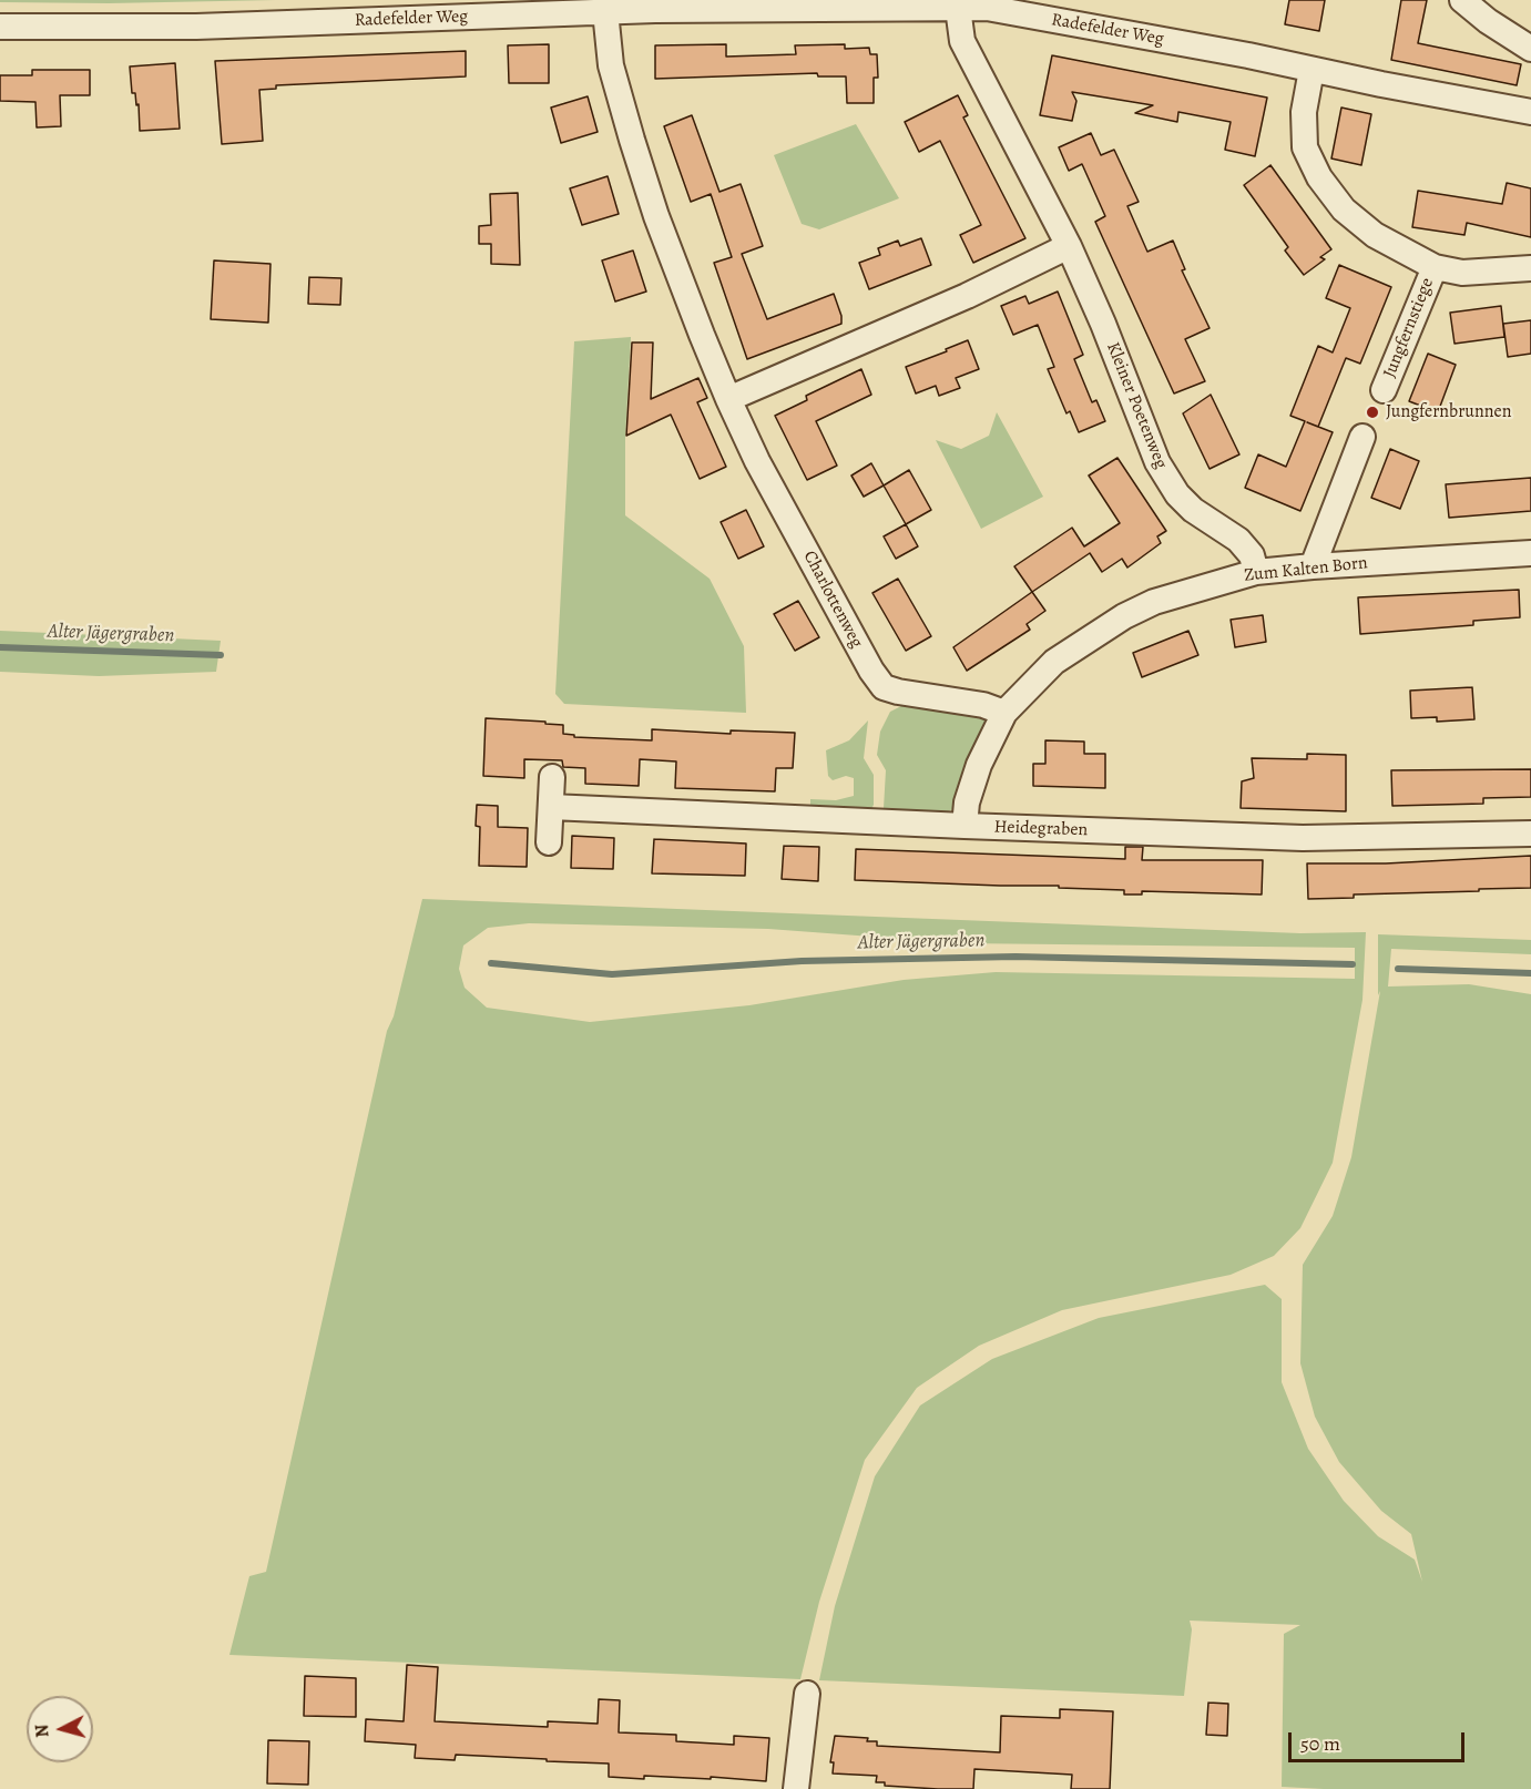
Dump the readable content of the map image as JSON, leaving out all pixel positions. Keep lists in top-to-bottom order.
{
  "streets": {
    "street": [
      "Radefelder Weg",
      "Jungfernstiege",
      "Kleiner Poetenweg",
      "Zum Kalten Born",
      "Charlottenweg",
      "Heidegraben"
    ]
  },
  "crossings": [
    ["Radefelder Weg", "Kleiner Poetenweg"],
    ["Radefelder Weg", "Charlottenweg"],
    ["Kleiner Poetenweg", "Zum Kalten Born"],
    ["Zum Kalten Born", "Charlottenweg"],
    ["Zum Kalten Born", "Heidegraben"]
  ],
  "water": ["Alter Jägergraben"],
  "places": ["Jungfernbrunnen"],
  "scale_bar": "50 m",
  "north": "left"
}
